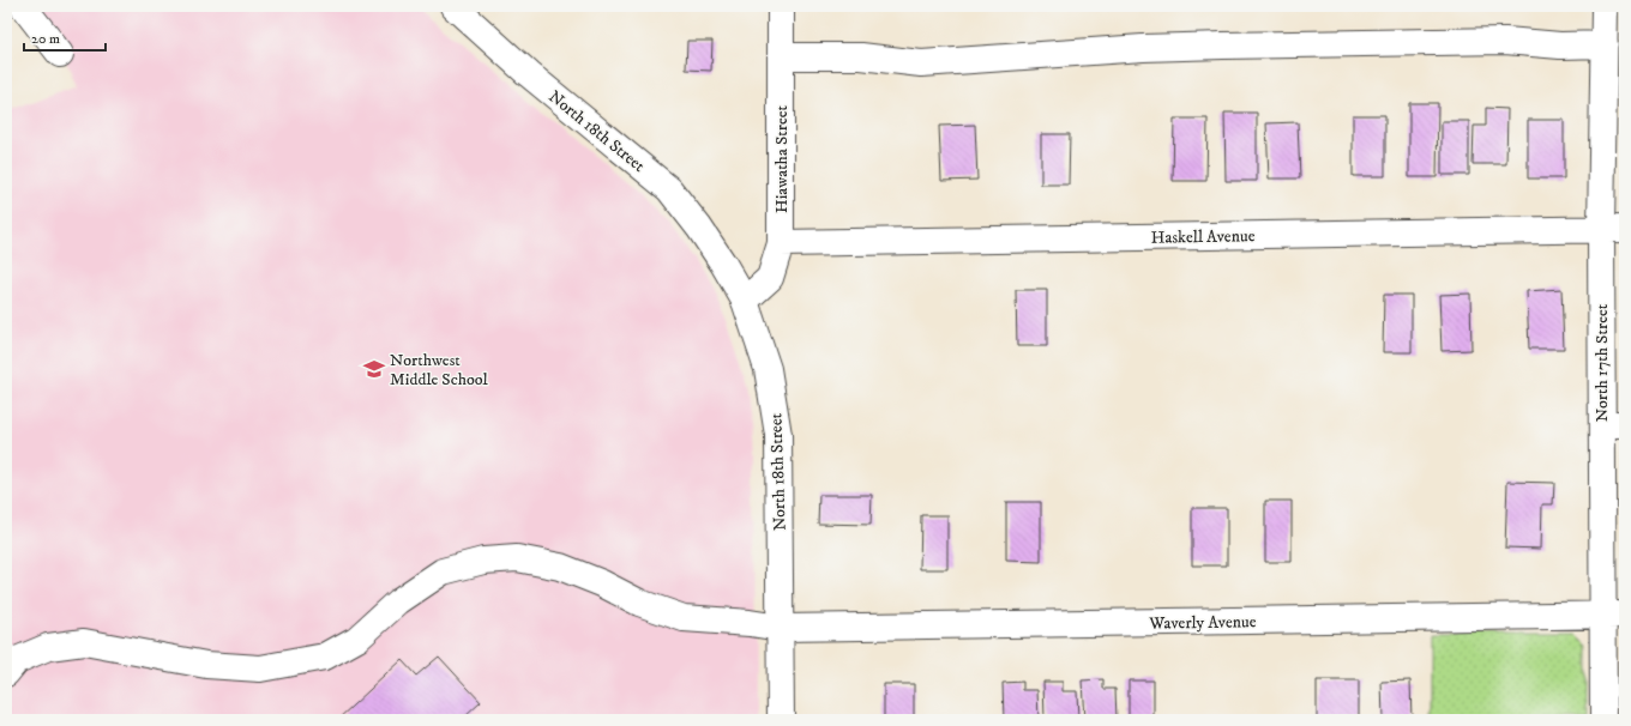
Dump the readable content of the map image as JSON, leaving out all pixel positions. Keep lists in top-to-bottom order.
{
  "streets": {
    "street": [
      "North 18th Street",
      "Hiawatha Street",
      "Haskell Avenue",
      "North 17th Street",
      "Waverly Avenue"
    ]
  },
  "crossings": [
    ["North 18th Street", "Hiawatha Street"],
    ["North 18th Street", "Waverly Avenue"],
    ["Hiawatha Street", "Haskell Avenue"],
    ["Haskell Avenue", "North 17th Street"],
    ["North 17th Street", "Waverly Avenue"]
  ],
  "places": {
    "school or university": ["Northwest Middle School"]
  },
  "scale_bar": "20 m"
}
